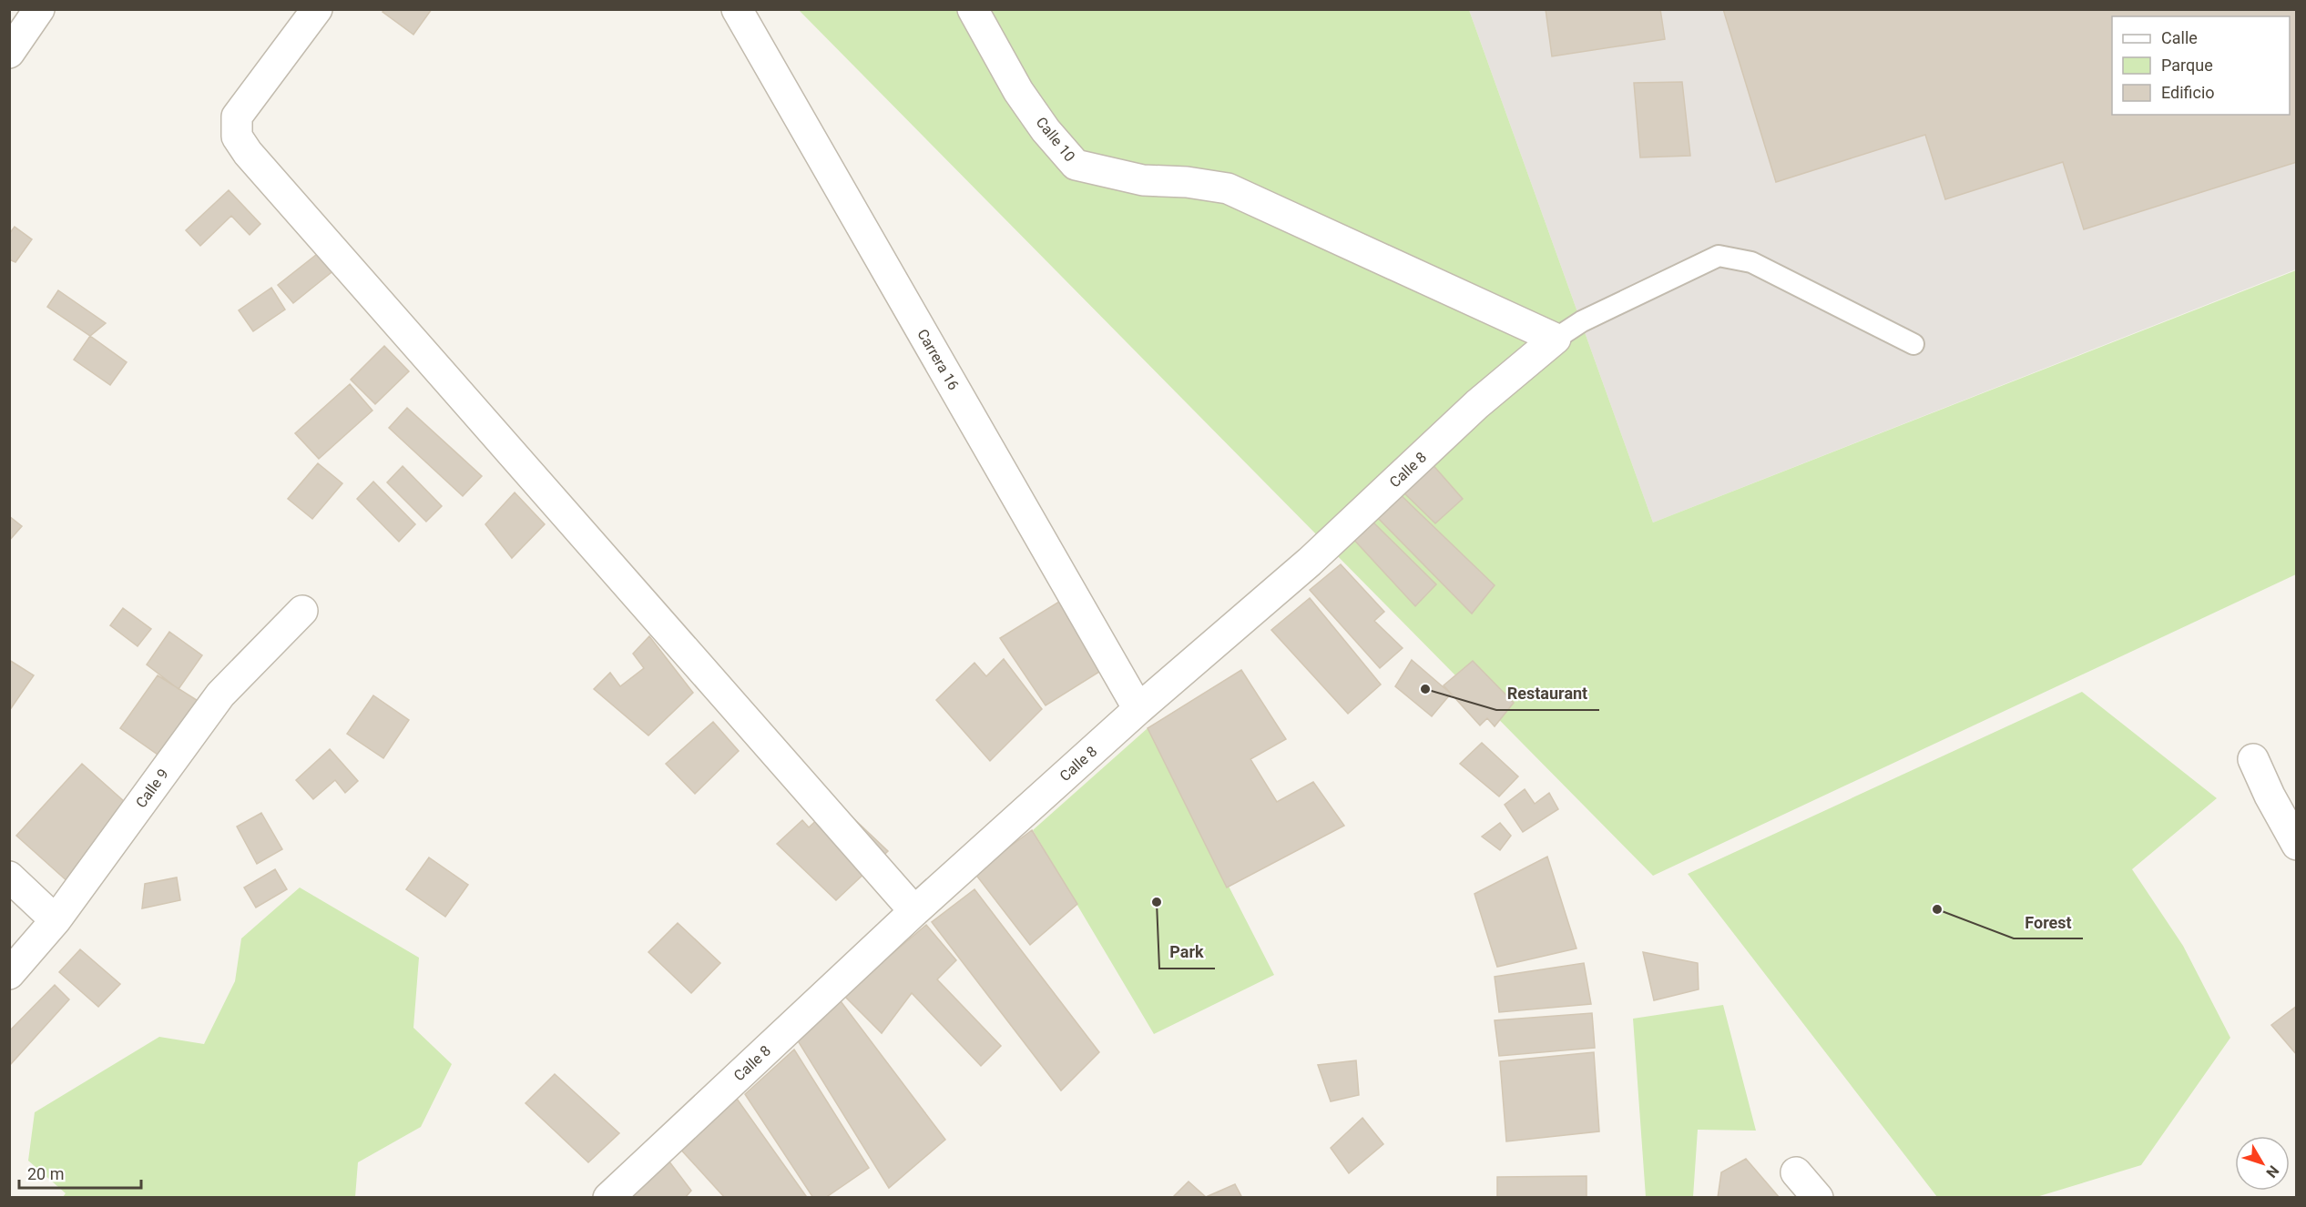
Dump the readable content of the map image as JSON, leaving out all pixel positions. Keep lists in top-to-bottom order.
{
  "streets": {
    "street": [
      "Calle 10",
      "Carrera 16",
      "Calle 8",
      "Calle 9"
    ]
  },
  "crossings": [
    ["Calle 10", "Calle 8"],
    ["Carrera 16", "Calle 8"]
  ],
  "places": ["Restaurant", "Park", "Forest"],
  "legend": ["Calle", "Parque", "Edificio"],
  "scale_bar": "20 m",
  "north": "bottom right"
}
